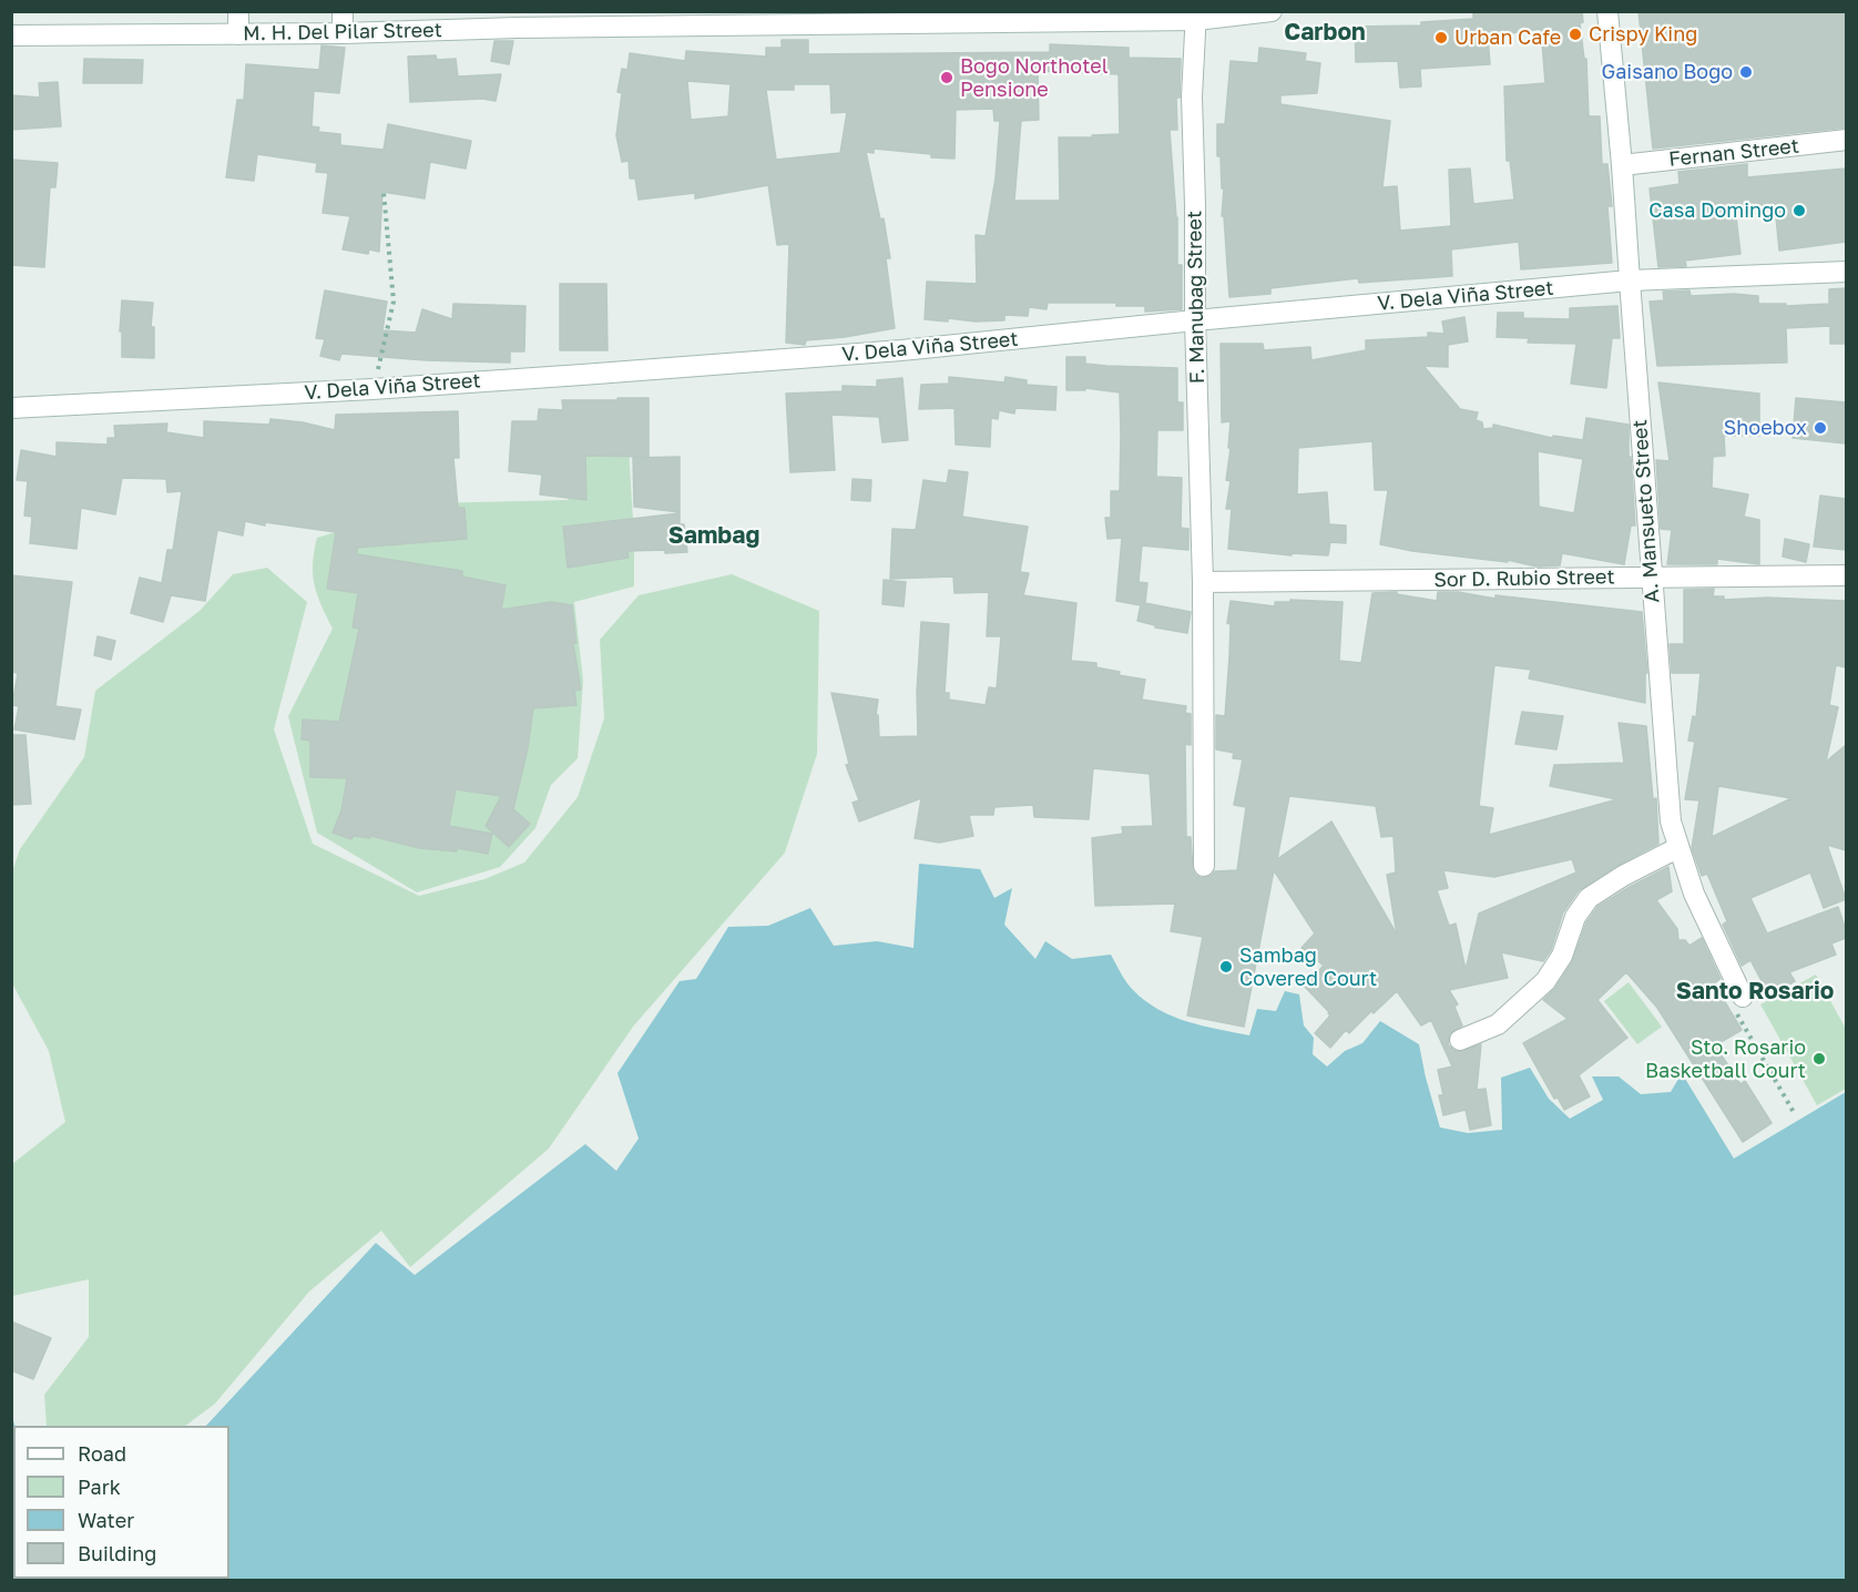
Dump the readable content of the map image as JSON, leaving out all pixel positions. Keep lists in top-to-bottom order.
{
  "streets": {
    "street": [
      "M. H. Del Pilar Street",
      "Fernan Street",
      "V. Dela Viña Street",
      "F. Manubag Street",
      "A. Mansueto Street",
      "Sor D. Rubio Street"
    ]
  },
  "crossings": [
    ["M. H. Del Pilar Street", "F. Manubag Street"],
    ["Fernan Street", "A. Mansueto Street"],
    ["V. Dela Viña Street", "F. Manubag Street"],
    ["V. Dela Viña Street", "A. Mansueto Street"],
    ["F. Manubag Street", "Sor D. Rubio Street"],
    ["A. Mansueto Street", "Sor D. Rubio Street"]
  ],
  "districts": ["Carbon", "Sambag", "Santo Rosario"],
  "places": [
    "Crispy King",
    "Urban Cafe",
    "Gaisano Bogo",
    "Bogo Northotel Pensione",
    "Casa Domingo",
    "Shoebox",
    "Sambag Covered Court",
    "Sto. Rosario Basketball Court"
  ],
  "legend": [
    "Road",
    "Park",
    "Water",
    "Building"
  ]
}
